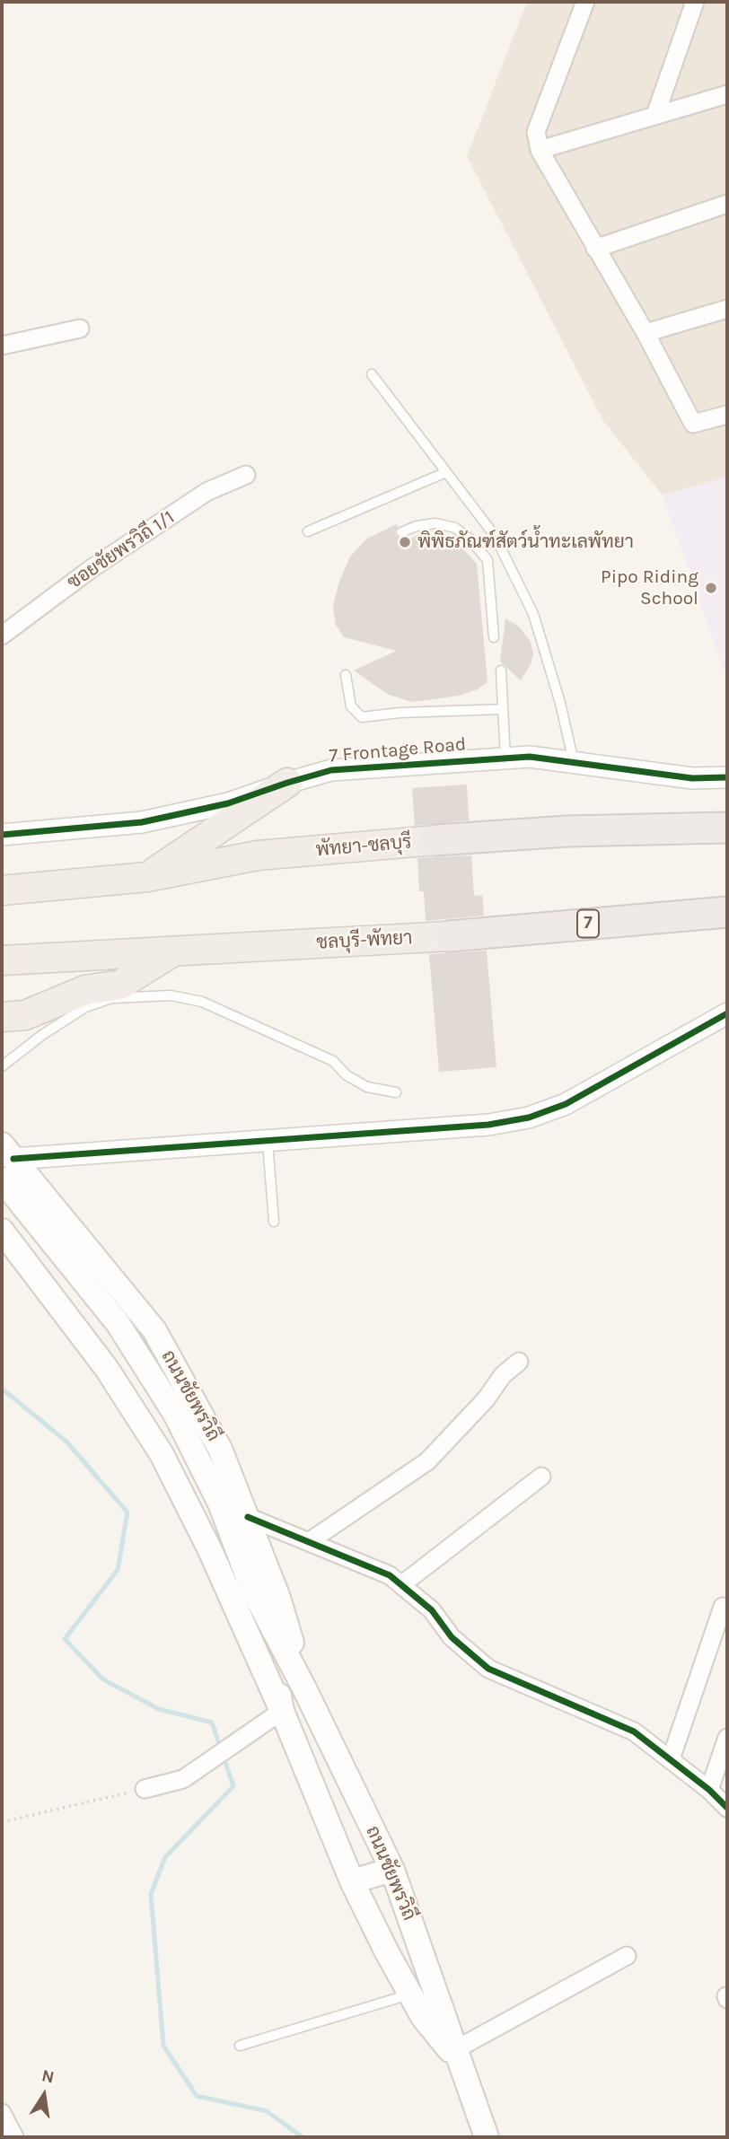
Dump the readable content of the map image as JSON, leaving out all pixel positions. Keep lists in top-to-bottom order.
{
  "streets": {
    "highway": ["พัทยา-ชลบุรี", "7", "ชลบุรี-พัทยา"],
    "main road": ["ถนนชัยพรวิถี"],
    "street": ["ซอยชัยพรวิถี 1/1", "7 Frontage Road"]
  },
  "places": ["พิพิธภัณฑ์สัตว์น้ำทะเลพัทยา", "Pipo Riding School"],
  "north": "top"
}
